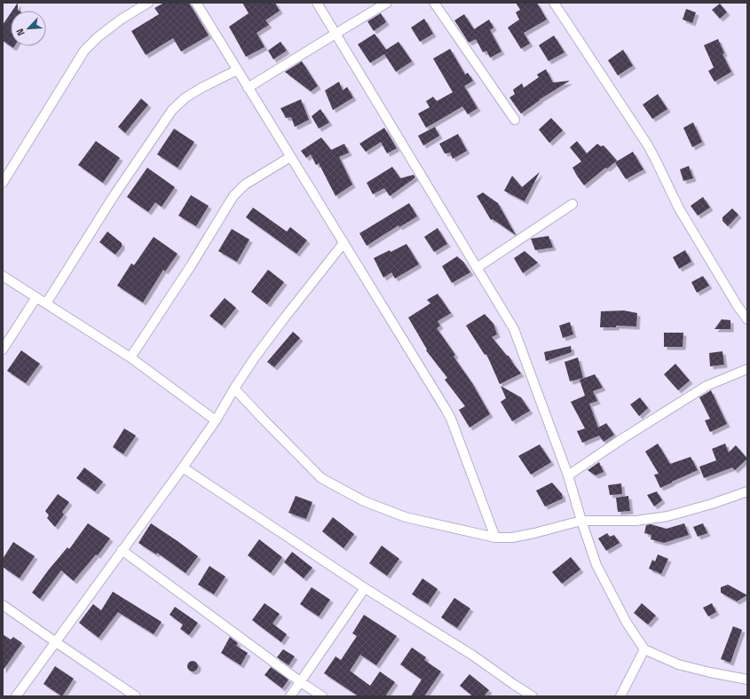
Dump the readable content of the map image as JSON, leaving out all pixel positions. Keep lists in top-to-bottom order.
{
  "north": "bottom left"
}
